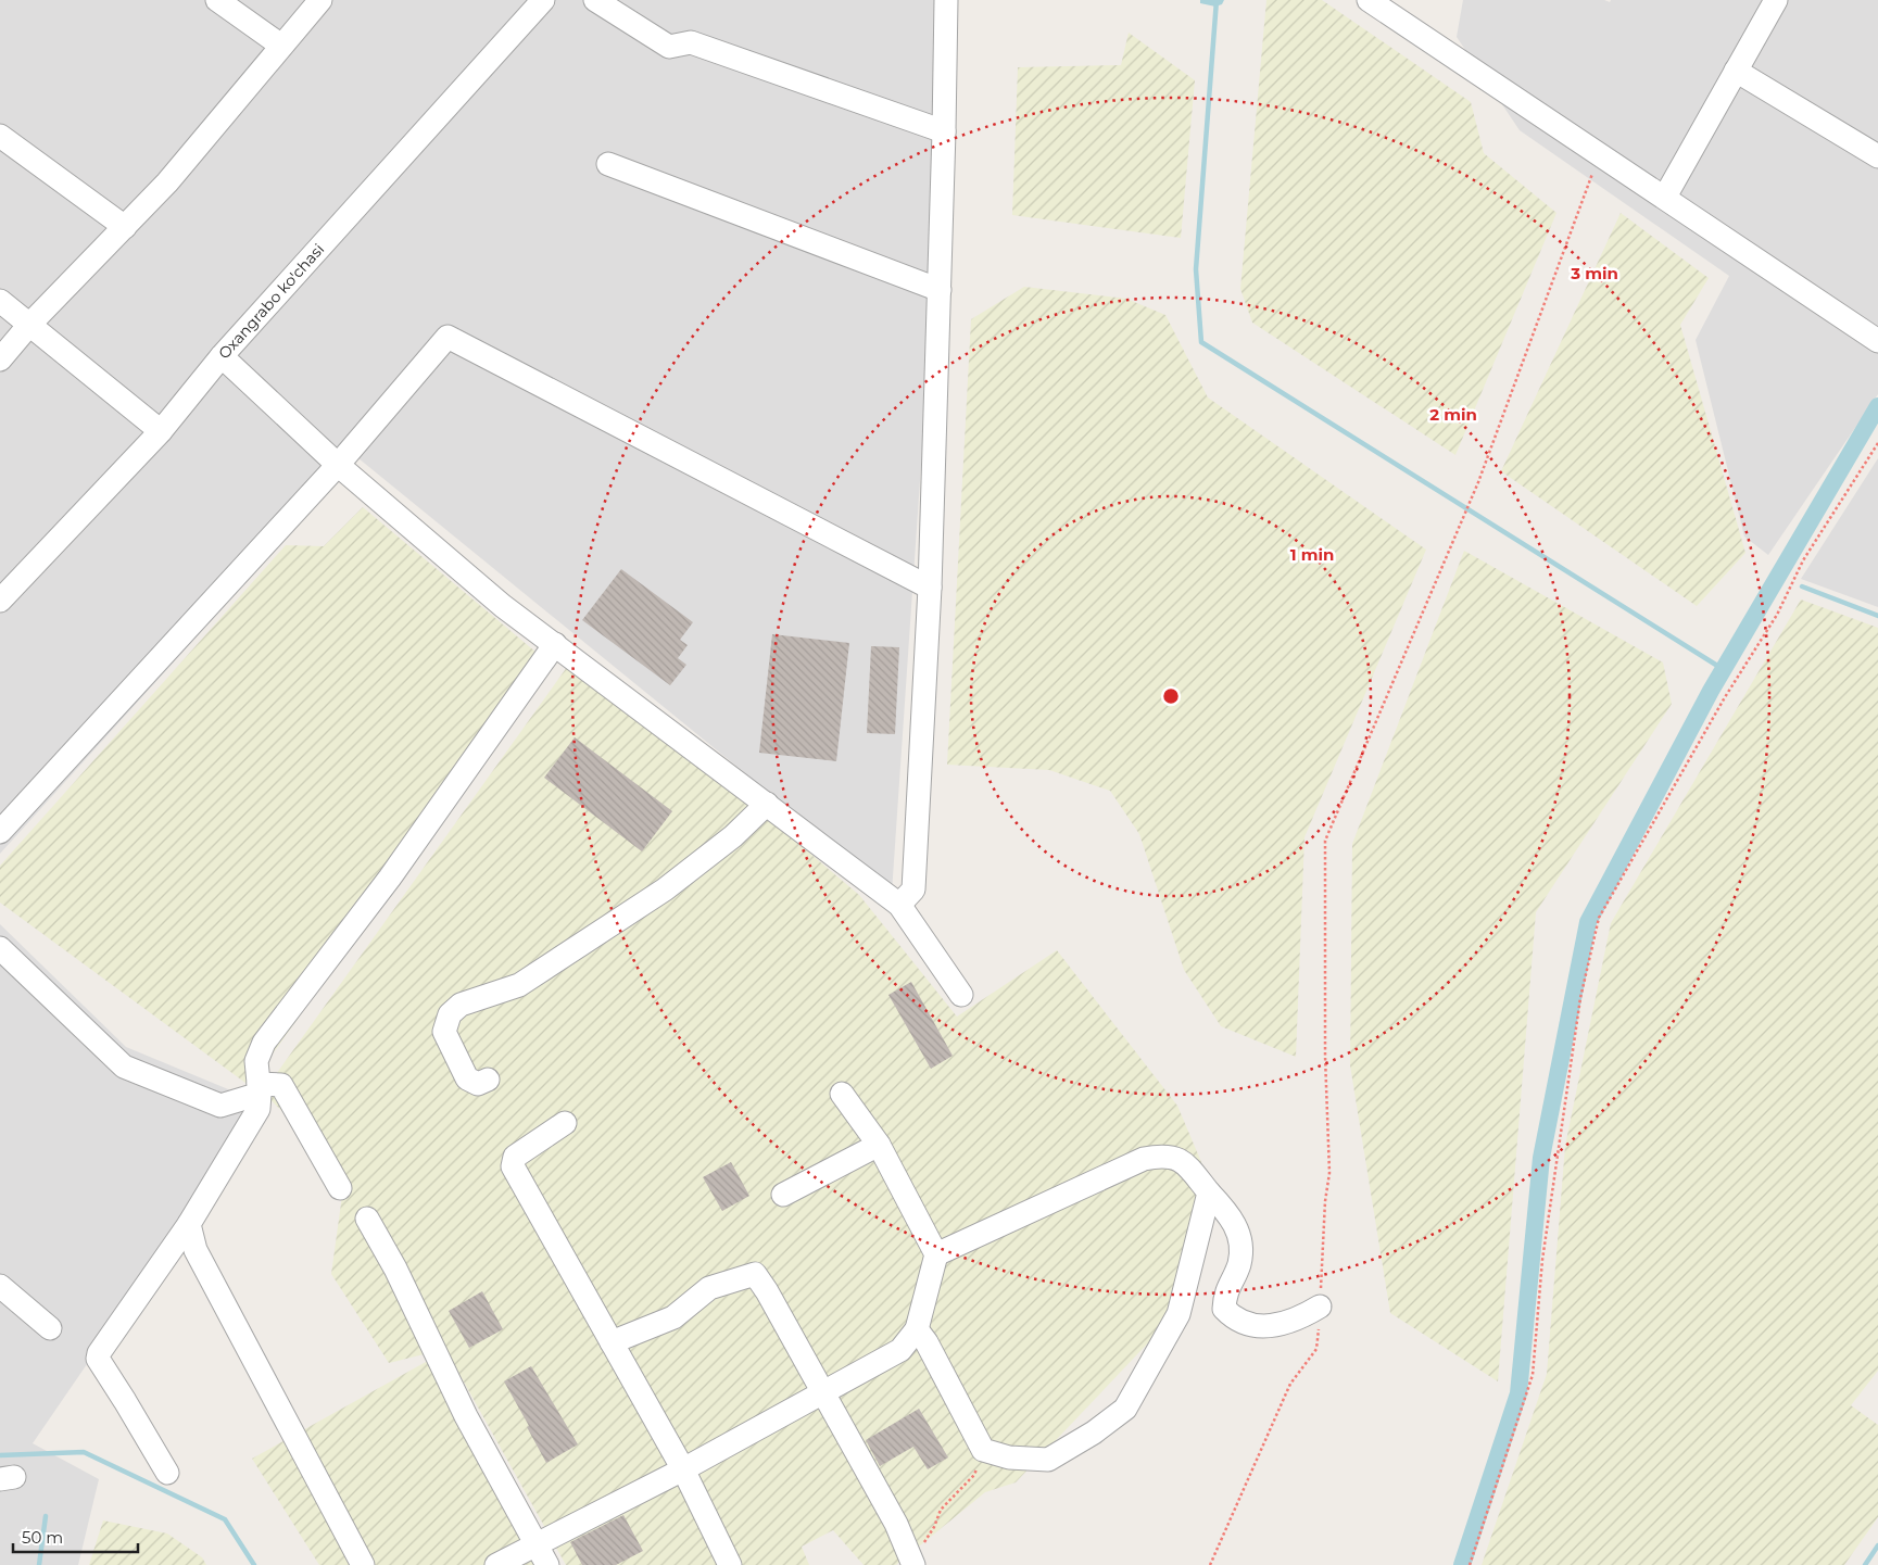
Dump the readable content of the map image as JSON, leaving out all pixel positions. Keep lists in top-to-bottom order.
{
  "streets": {
    "street": ["Oxangrabo ko'chasi"]
  },
  "scale_bar": "50 m",
  "rings": ["3 min", "2 min", "1 min"]
}
